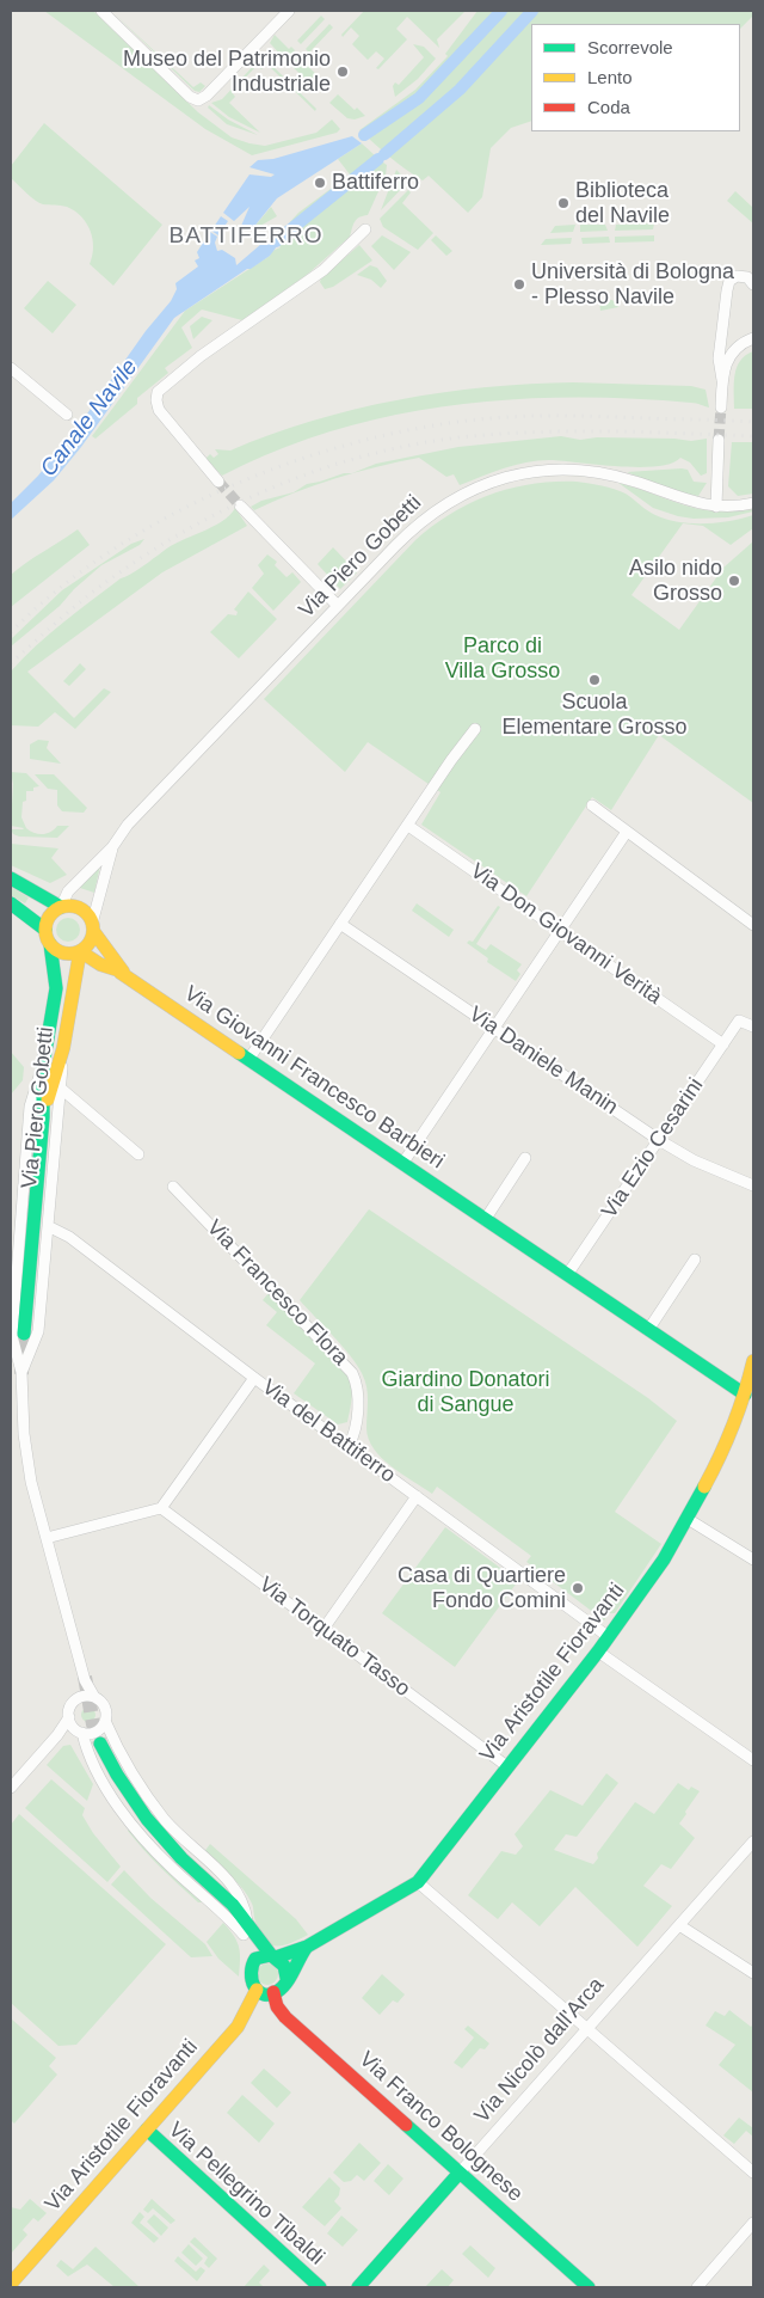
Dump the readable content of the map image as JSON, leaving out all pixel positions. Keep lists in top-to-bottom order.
{
  "streets": {
    "street": [
      "Via Piero Gobetti",
      "Via Don Giovanni Verità",
      "Via Daniele Manin",
      "Via Giovanni Francesco Barbieri",
      "Via Ezio Cesarini",
      "Via Francesco Flora",
      "Via del Battiferro",
      "Via Torquato Tasso",
      "Via Aristotile Fioravanti",
      "Via Nicolò dall'Arca",
      "Via Franco Bolognese",
      "Via Pellegrino Tibaldi"
    ]
  },
  "crossings": [
    ["Via Piero Gobetti", "Via Giovanni Francesco Barbieri"],
    ["Via Piero Gobetti", "Via del Battiferro"],
    ["Via Don Giovanni Verità", "Via Ezio Cesarini"],
    ["Via Daniele Manin", "Via Ezio Cesarini"],
    ["Via Giovanni Francesco Barbieri", "Via Ezio Cesarini"],
    ["Via Giovanni Francesco Barbieri", "Via Aristotile Fioravanti"],
    ["Via Francesco Flora", "Via del Battiferro"],
    ["Via del Battiferro", "Via Aristotile Fioravanti"],
    ["Via Torquato Tasso", "Via Aristotile Fioravanti"],
    ["Via Aristotile Fioravanti", "Via Franco Bolognese"],
    ["Via Aristotile Fioravanti", "Via Pellegrino Tibaldi"],
    ["Via Nicolò dall'Arca", "Via Franco Bolognese"]
  ],
  "districts": ["BATTIFERRO"],
  "water": ["Canale Navile"],
  "parks": ["Parco di Villa Grosso", "Giardino Donatori di Sangue"],
  "places": [
    "Museo del Patrimonio Industriale",
    "Battiferro",
    "Biblioteca del Navile",
    "Università di Bologna - Plesso Navile",
    "Asilo nido Grosso",
    "Scuola Elementare Grosso",
    "Casa di Quartiere Fondo Comini"
  ],
  "legend": ["Scorrevole", "Lento", "Coda"]
}
